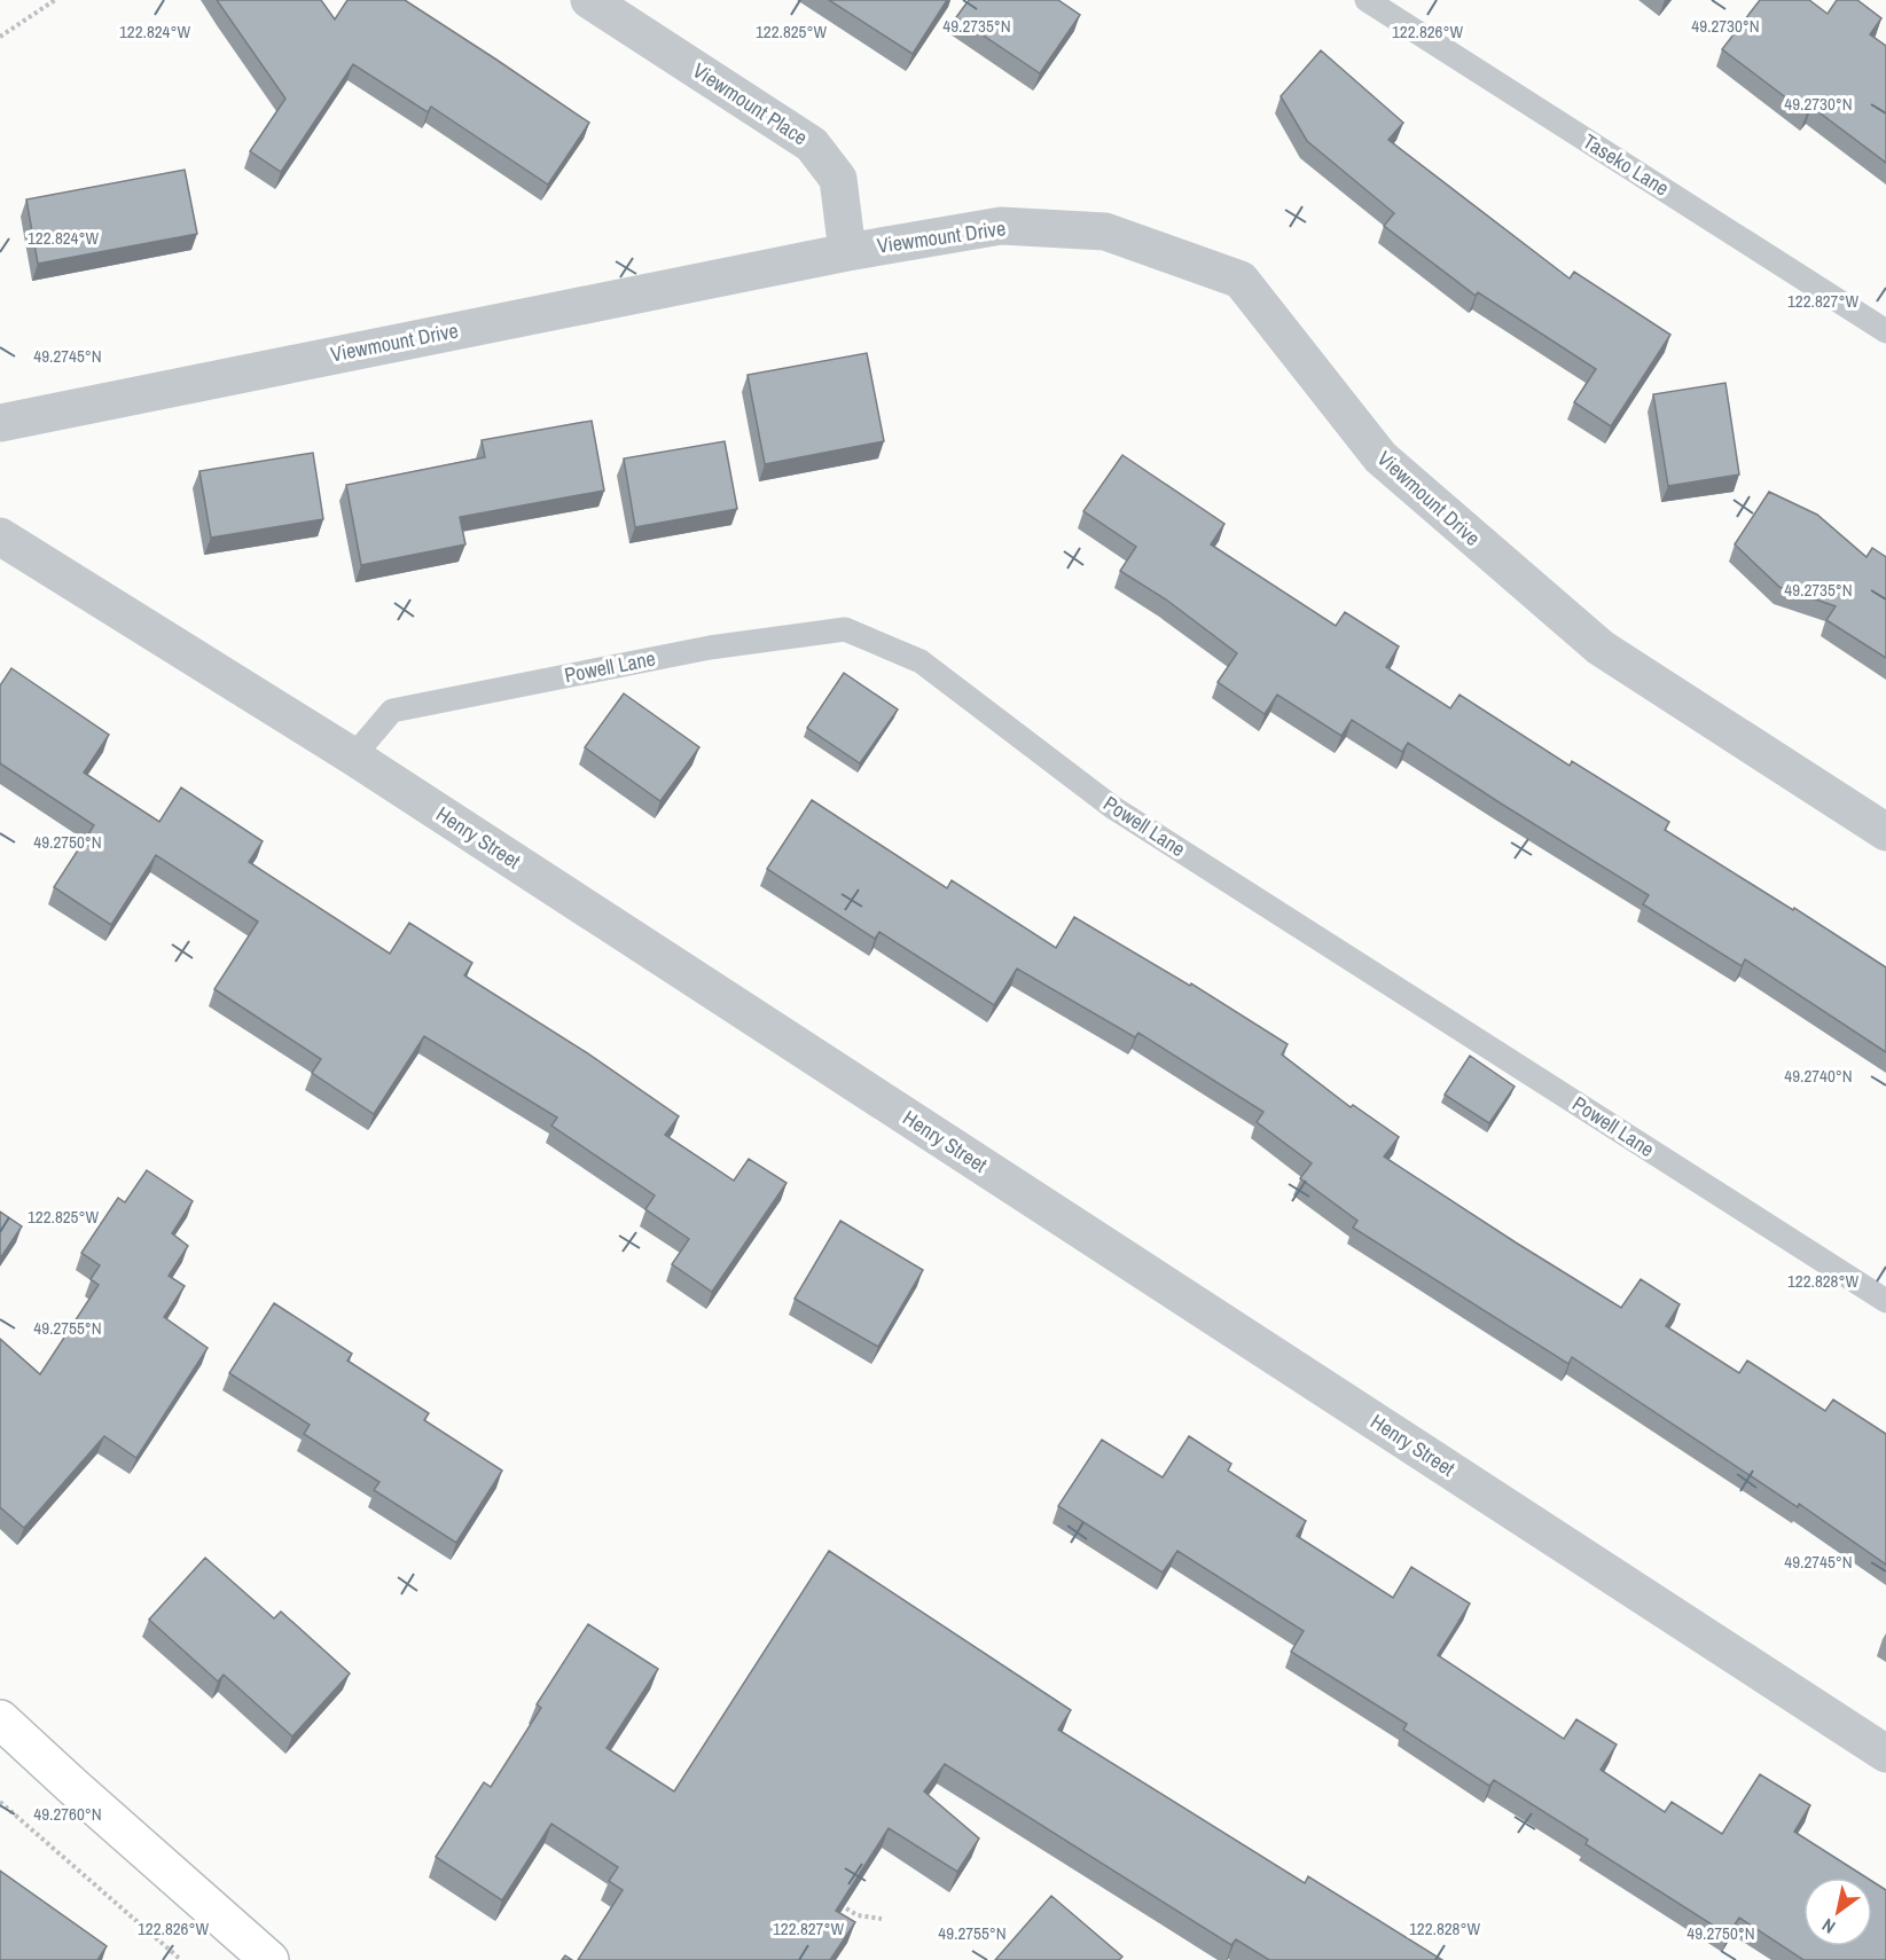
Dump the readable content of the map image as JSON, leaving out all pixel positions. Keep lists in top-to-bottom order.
{
  "streets": {
    "street": ["Viewmount Place", "Viewmount Drive", "Henry Street"],
    "lane": ["Taseko Lane", "Powell Lane"]
  },
  "crossings": [
    ["Viewmount Place", "Viewmount Drive"],
    ["Powell Lane", "Henry Street"]
  ],
  "north": "bottom left",
  "coordinates": [
    "49.2735°N",
    "49.2730°N",
    "122.824°W",
    "122.825°W",
    "122.826°W",
    "122.827°W",
    "49.2745°N",
    "49.2750°N",
    "49.2740°N",
    "122.828°W",
    "49.2755°N",
    "49.2760°N"
  ]
}
